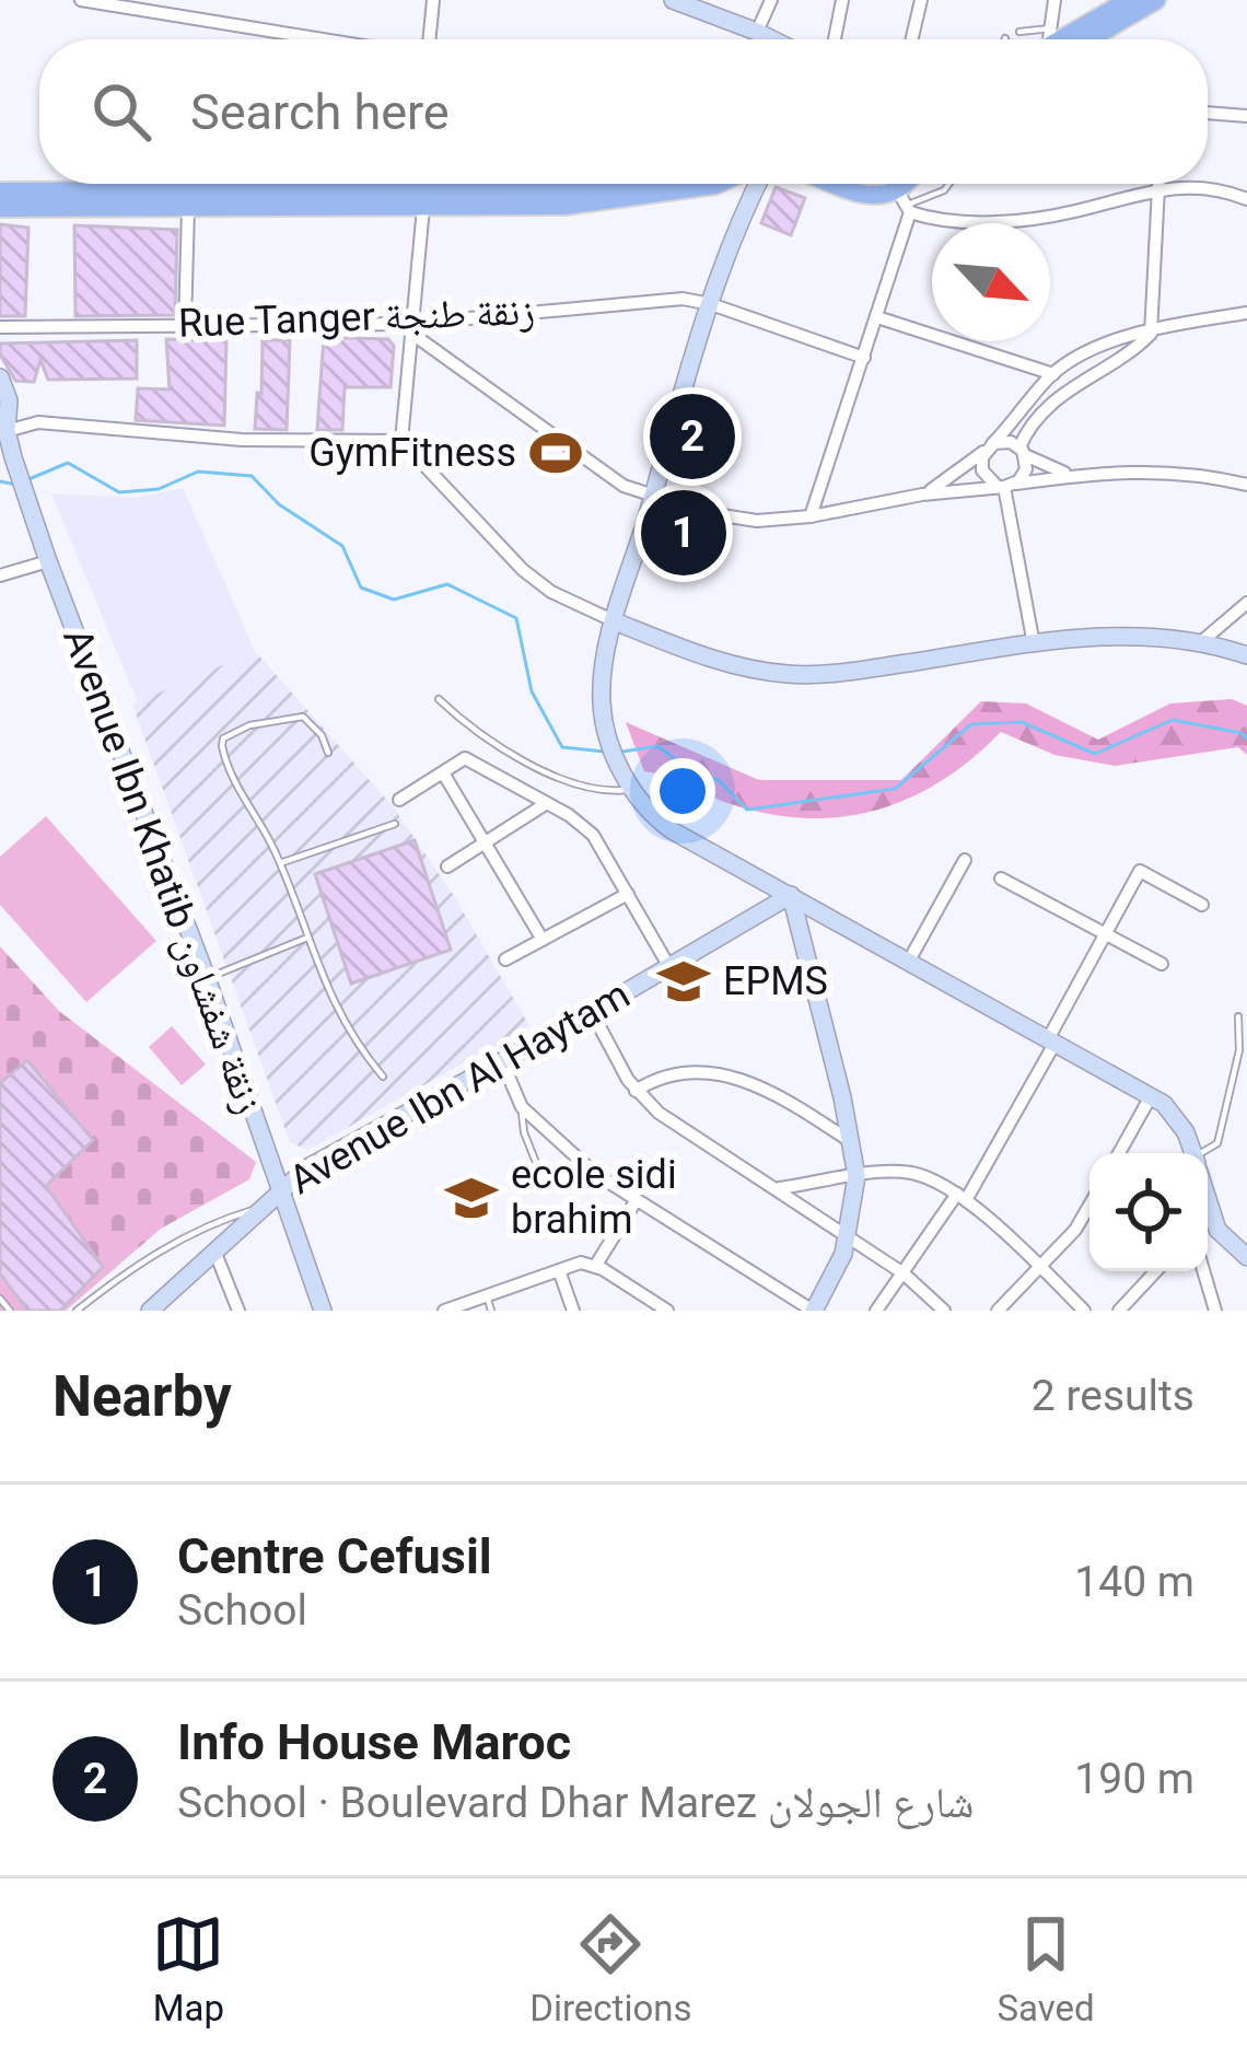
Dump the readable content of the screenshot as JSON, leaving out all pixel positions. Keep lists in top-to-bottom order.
{
  "streets": {
    "street": ["Rue Tanger زنقة طنجة", "Avenue Ibn Khatib زنقة شفشاون", "Avenue Ibn Al Haytam"]
  },
  "crossings": [
    ["Avenue Ibn Khatib زنقة شفشاون", "Avenue Ibn Al Haytam"]
  ],
  "places": {
    "sports": ["GymFitness"],
    "school or university": ["EPMS", "ecole sidi brahim"]
  },
  "north": "bottom right",
  "page": {
    "search": "Search here",
    "pins": ["2", "1"],
    "heading": ["Nearby", "2 results"],
    "list": [
      {
        "mark": "1",
        "name": "Centre Cefusil",
        "note": "School",
        "value": "140 m"
      },
      {
        "mark": "2",
        "name": "Info House Maroc",
        "note": "School · Boulevard Dhar Marez شارع الجولان",
        "value": "190 m"
      }
    ],
    "nav": ["Map", "Directions", "Saved"]
  }
}
